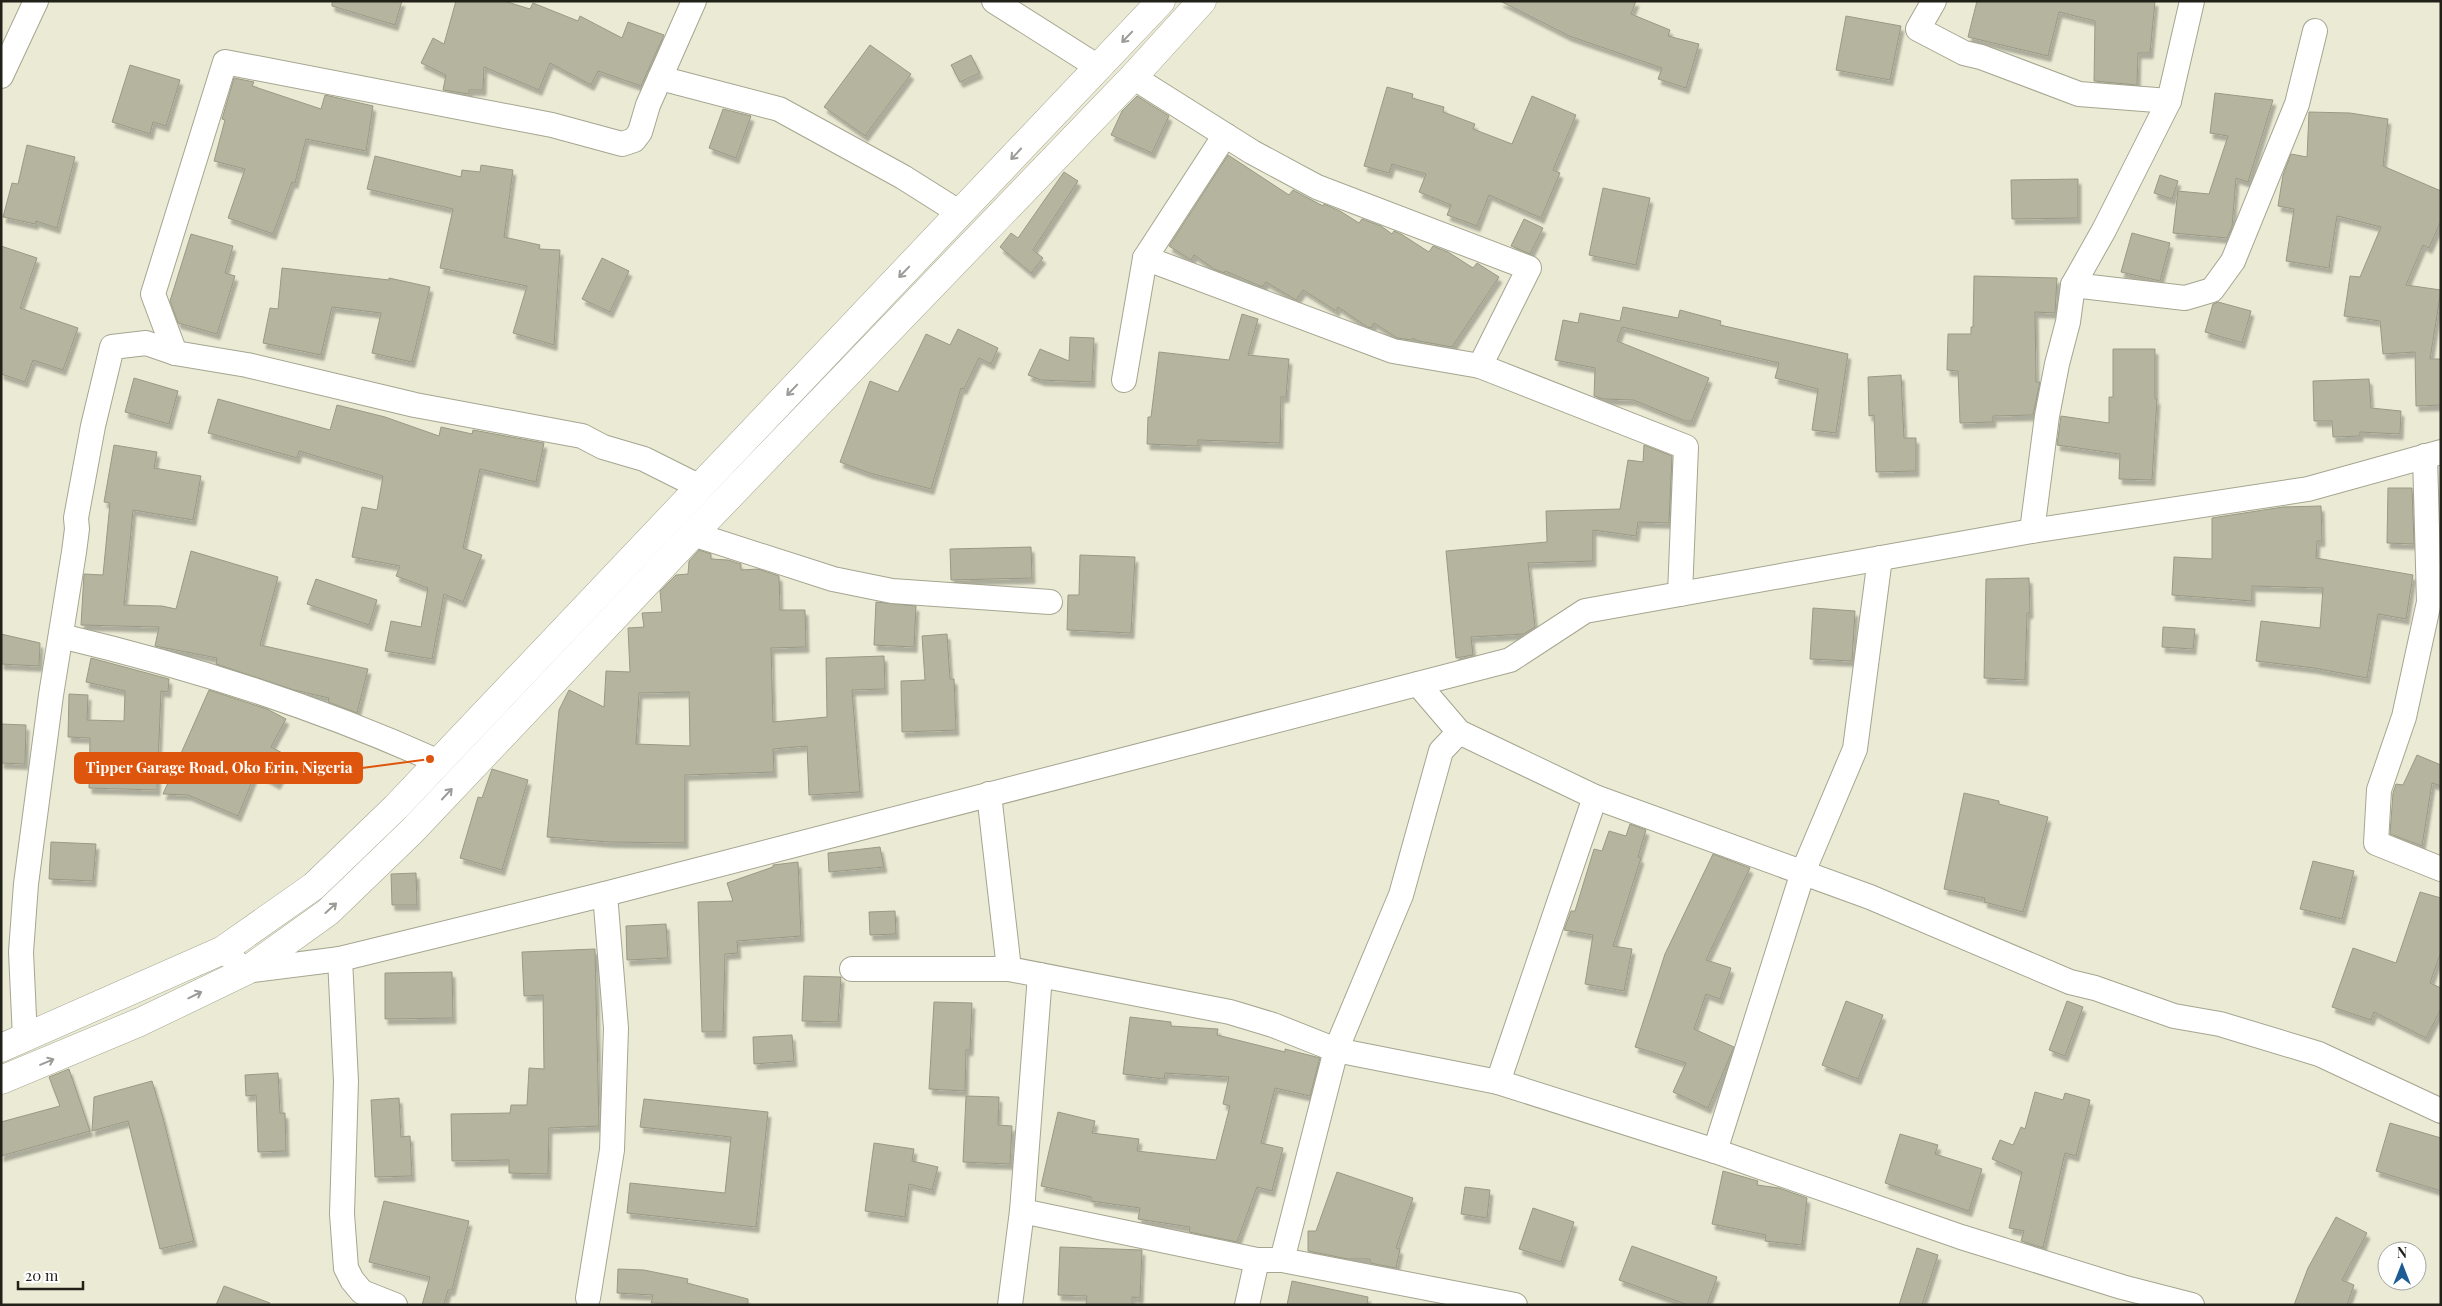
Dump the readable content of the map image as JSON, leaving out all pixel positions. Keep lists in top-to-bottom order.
{
  "places": ["Tipper Garage Road, Oko Erin, Nigeria"],
  "scale_bar": "20 m",
  "north": "top"
}
